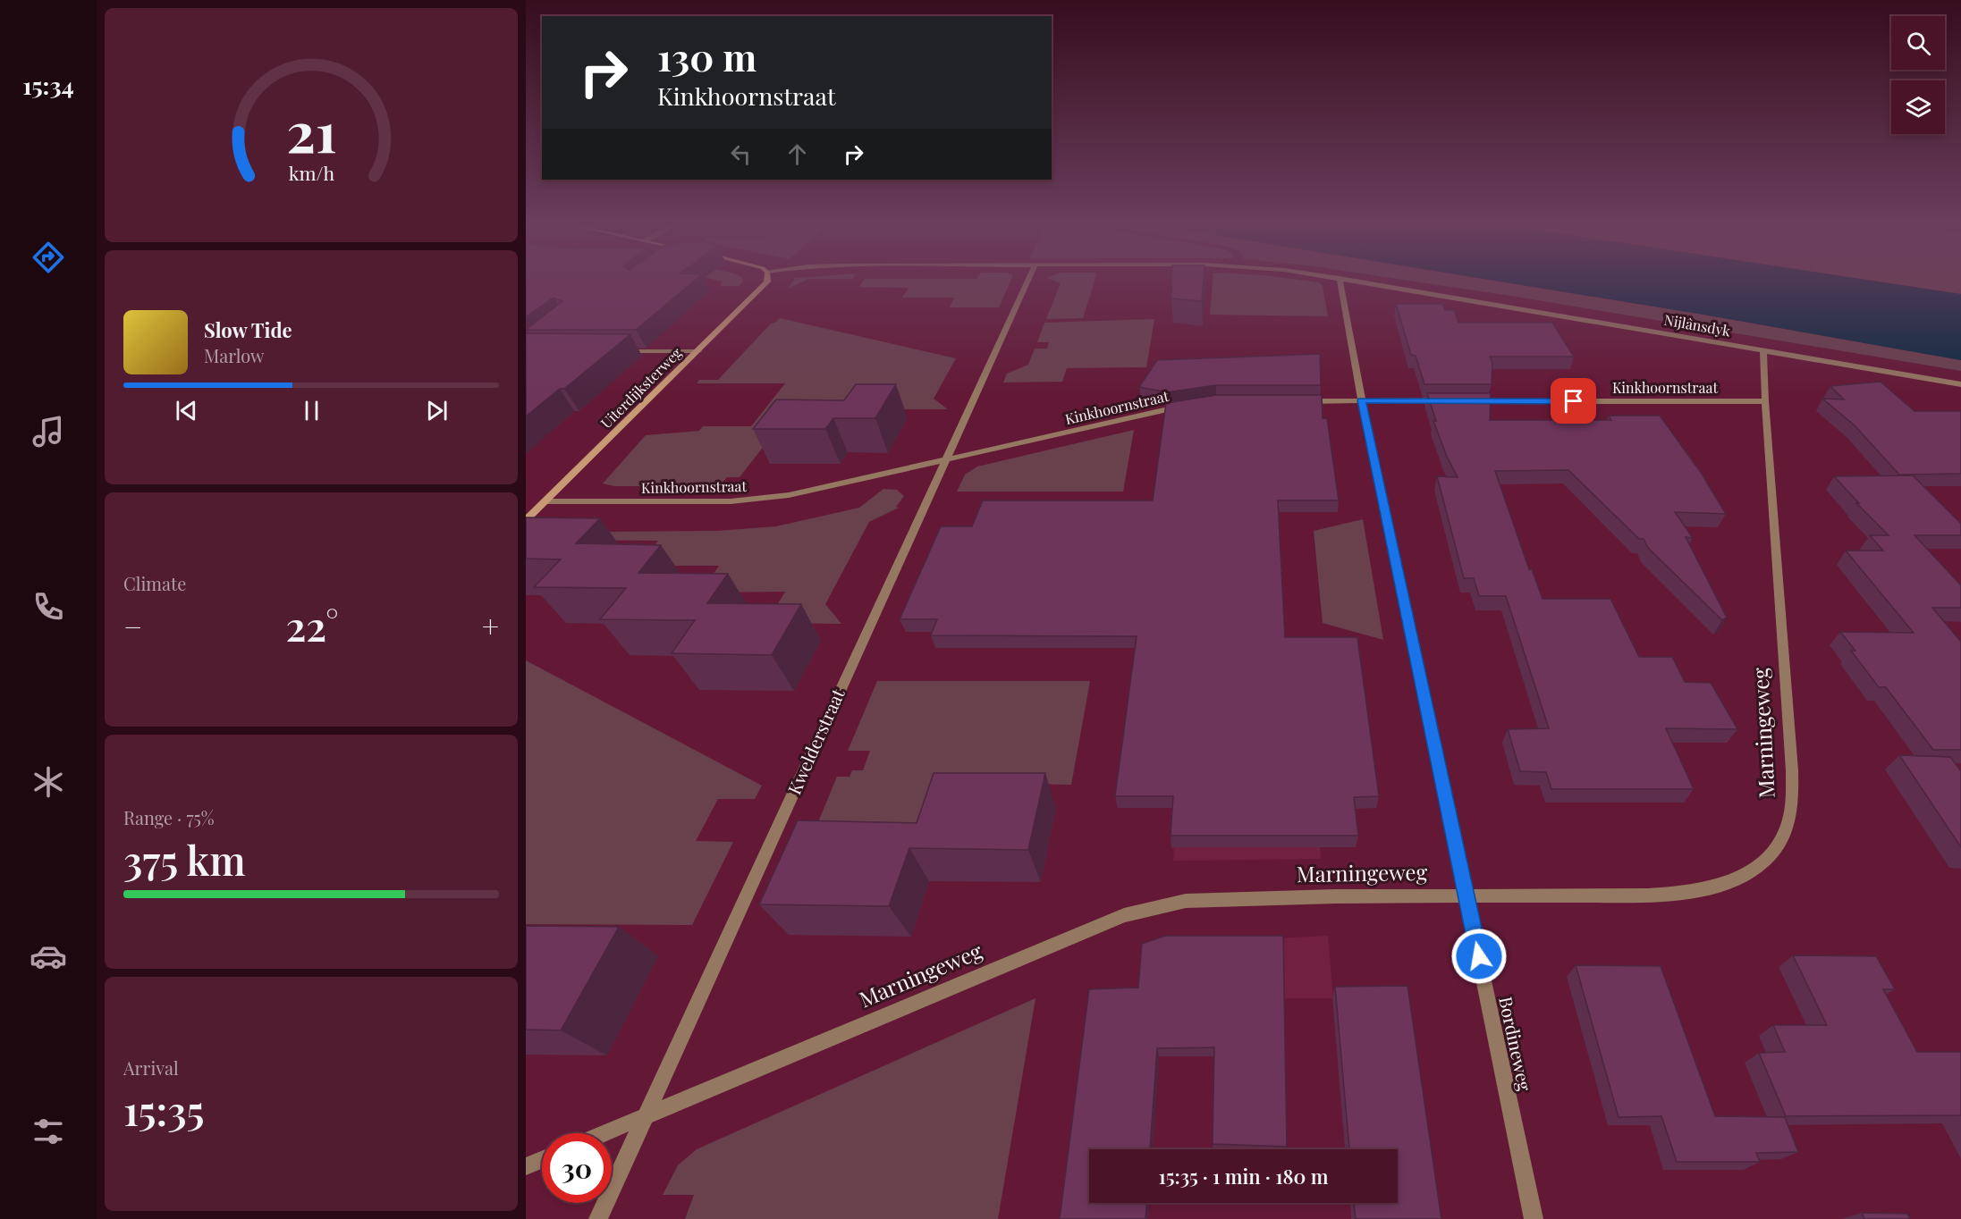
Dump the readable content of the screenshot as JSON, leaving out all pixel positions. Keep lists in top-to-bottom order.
{
  "streets": {
    "street": [
      "Nijlânsdyk",
      "Uiterdijksterweg",
      "Kinkhoornstraat",
      "Marningeweg",
      "Kwelderstraat",
      "Bordineweg"
    ]
  },
  "crossings": [
    ["Nijlânsdyk", "Marningeweg"],
    ["Uiterdijksterweg", "Kinkhoornstraat"],
    ["Kinkhoornstraat", "Marningeweg"],
    ["Kinkhoornstraat", "Kwelderstraat"],
    ["Marningeweg", "Kwelderstraat"],
    ["Marningeweg", "Bordineweg"]
  ],
  "page": {
    "tabs": "15:34",
    "turn": ["130 m", "Kinkhoornstraat"],
    "song": ["Slow Tide", "Marlow"],
    "tile": [
      "Climate",
      ["Range · 75%", "375 km"],
      ["Arrival", "15:35"]
    ],
    "heat": ["−", "22°", "+"],
    "limit": "30",
    "trip": "15:35 · 1 min · 180 m",
    "gauge": ["21", "km/h"]
  }
}
